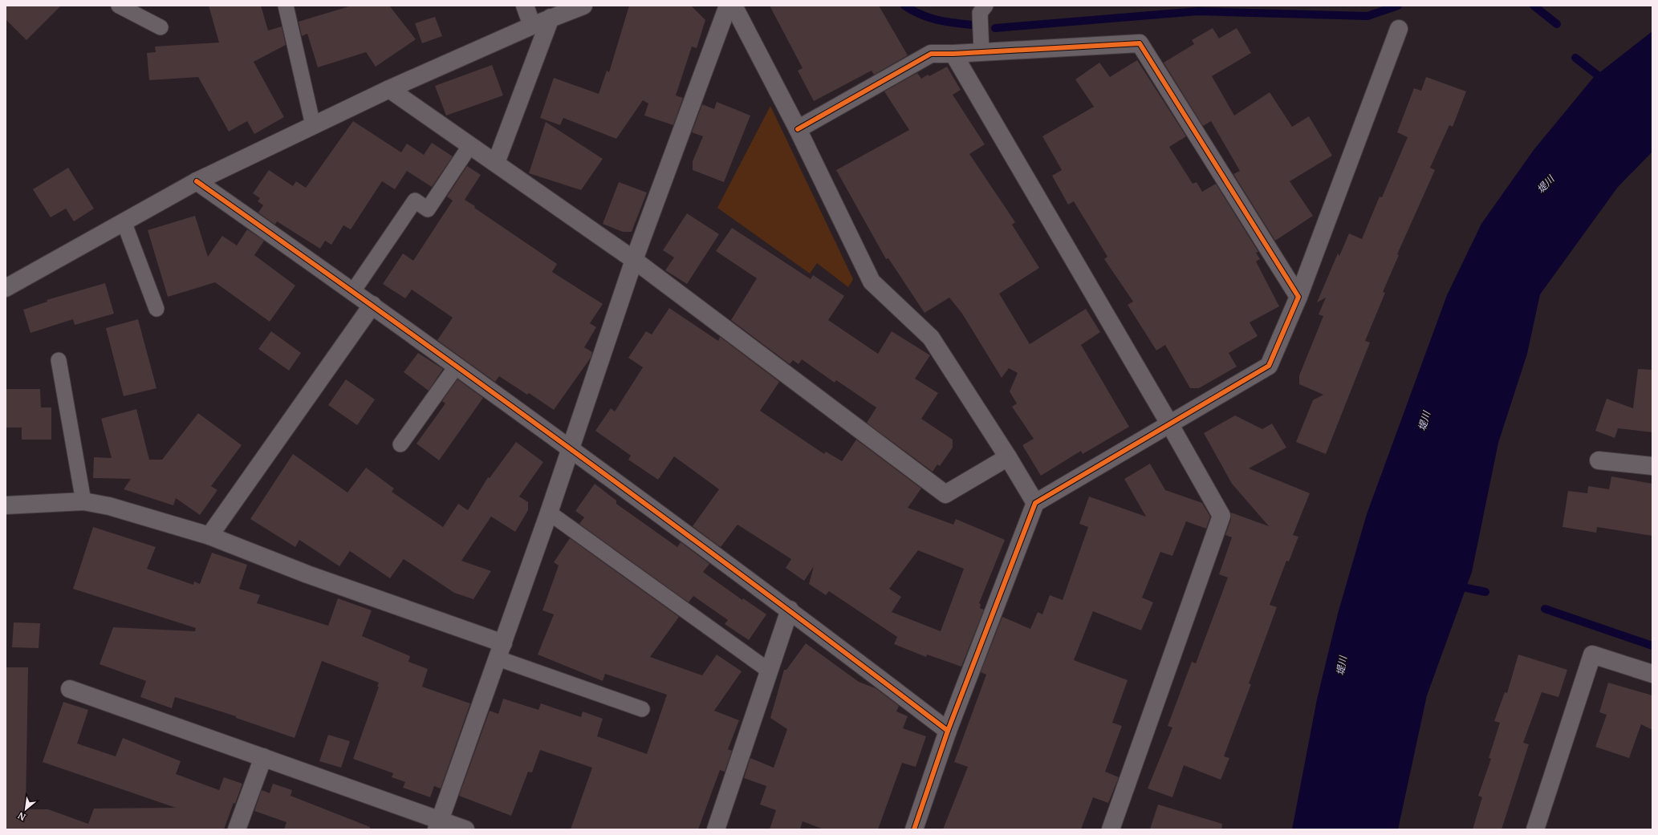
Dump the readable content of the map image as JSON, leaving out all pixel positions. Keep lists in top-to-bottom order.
{
  "water": ["堤川"],
  "north": "bottom left"
}
